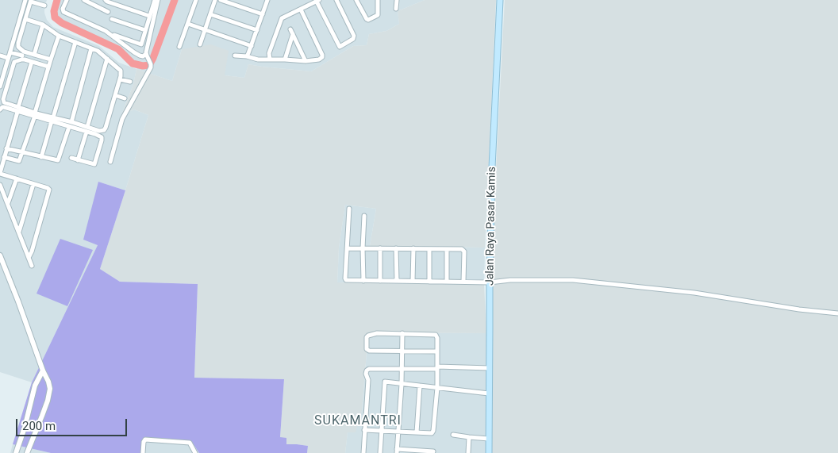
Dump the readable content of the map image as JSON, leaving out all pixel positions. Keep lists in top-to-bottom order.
{
  "streets": {
    "main road": ["Jalan Raya Pasar Kamis"]
  },
  "districts": ["SUKAMANTRI"],
  "scale_bar": "200 m"
}
